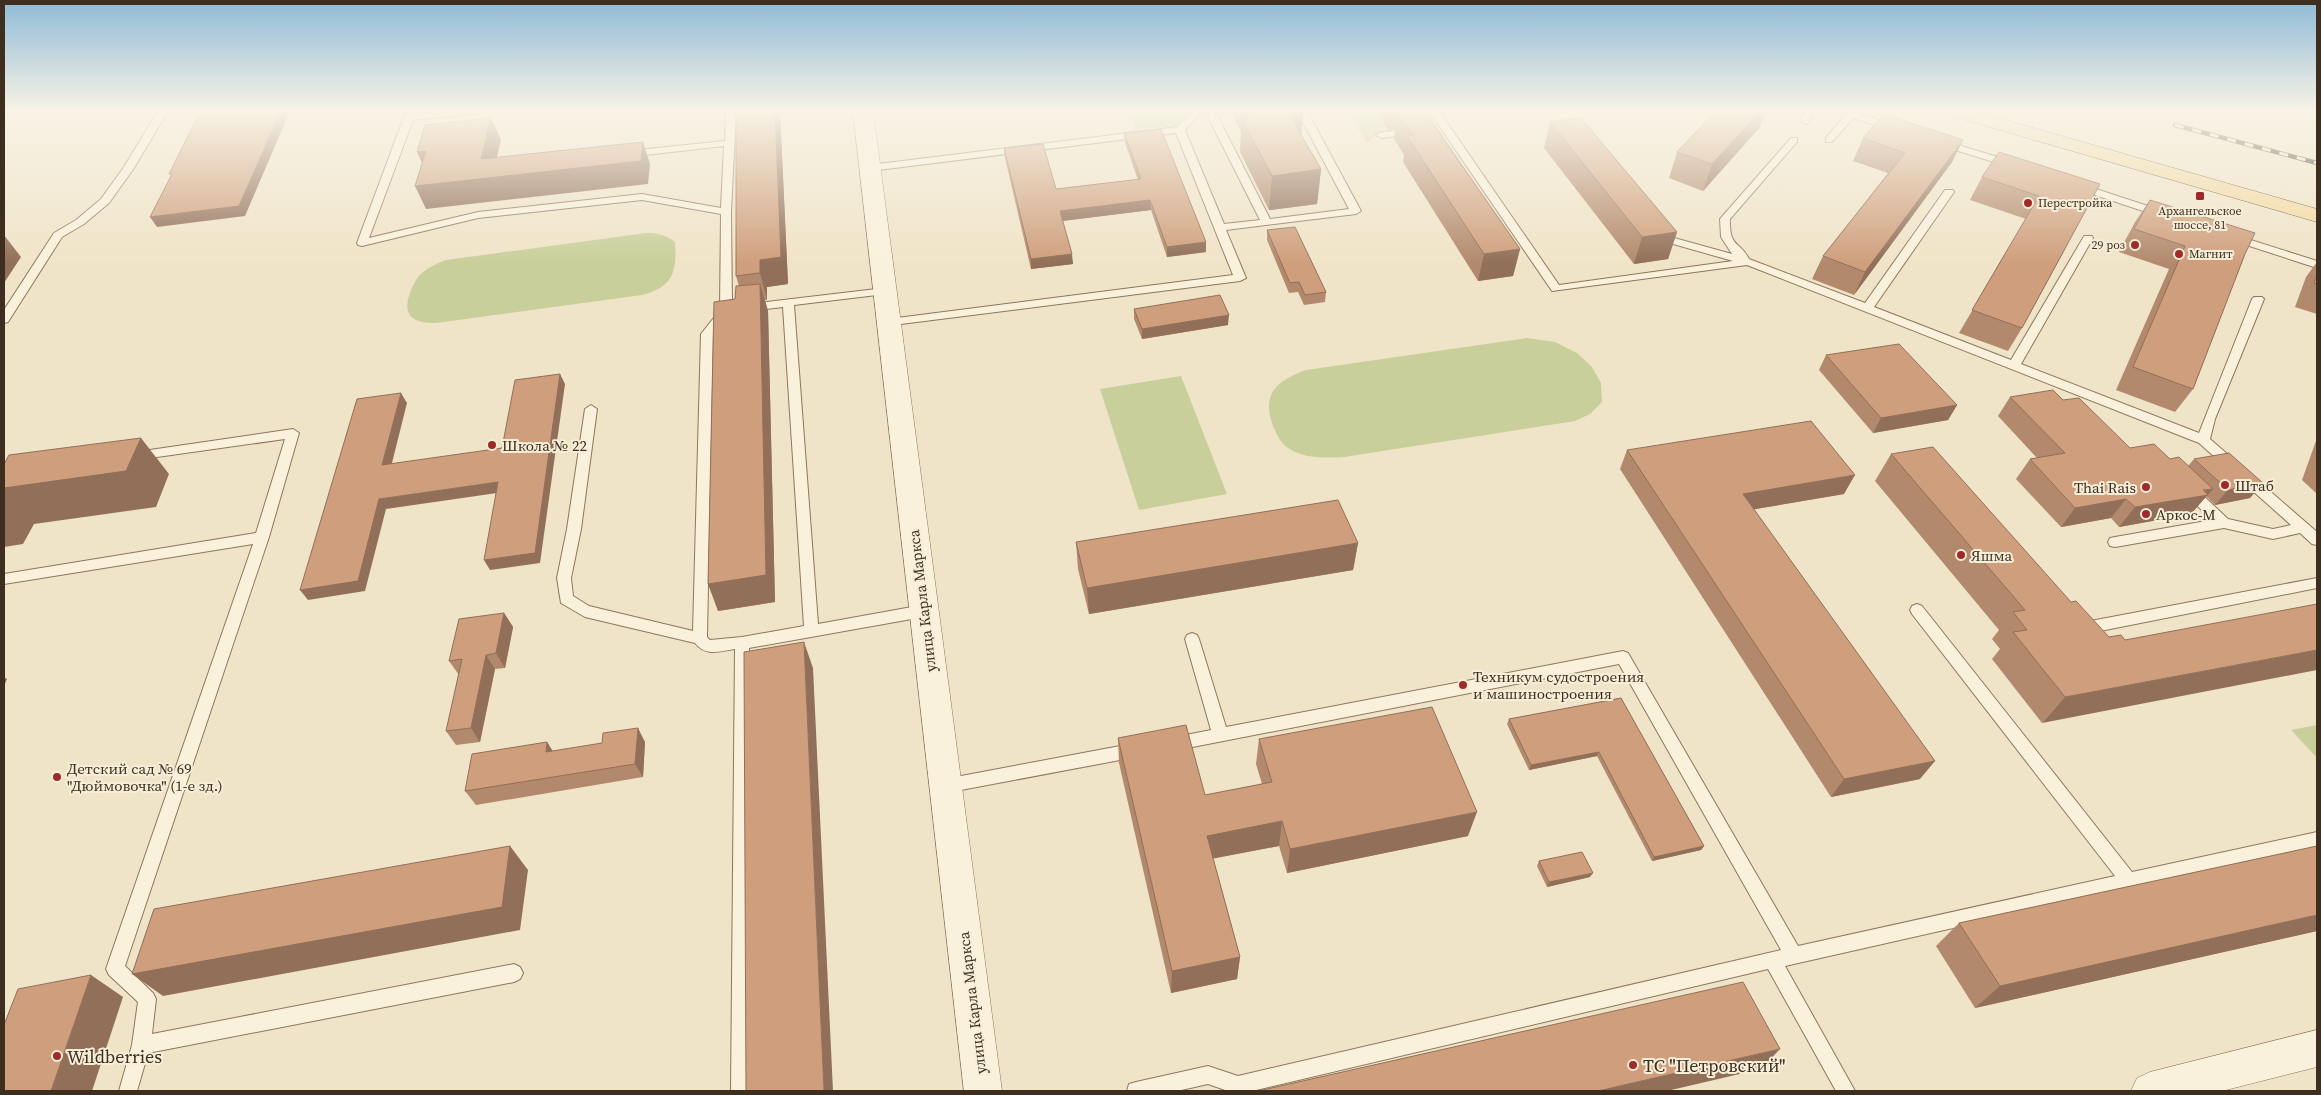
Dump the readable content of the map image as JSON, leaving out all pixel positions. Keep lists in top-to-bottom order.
{
  "streets": {
    "street": ["улица Карла Маркса"]
  },
  "places": {
    "transit": ["Архангельское шоссе, 81"],
    "other": [
      "Перестройка",
      "29 роз",
      "Магнит",
      "Школа № 22",
      "Штаб",
      "Thai Rais",
      "Аркос-М",
      "Яшма",
      "Техникум судостроения и машиностроения",
      "Детский сад № 69 \"Дюймовочка\" (1-е зд.)",
      "Wildberries",
      "ТС \"Петровский\""
    ]
  }
}
